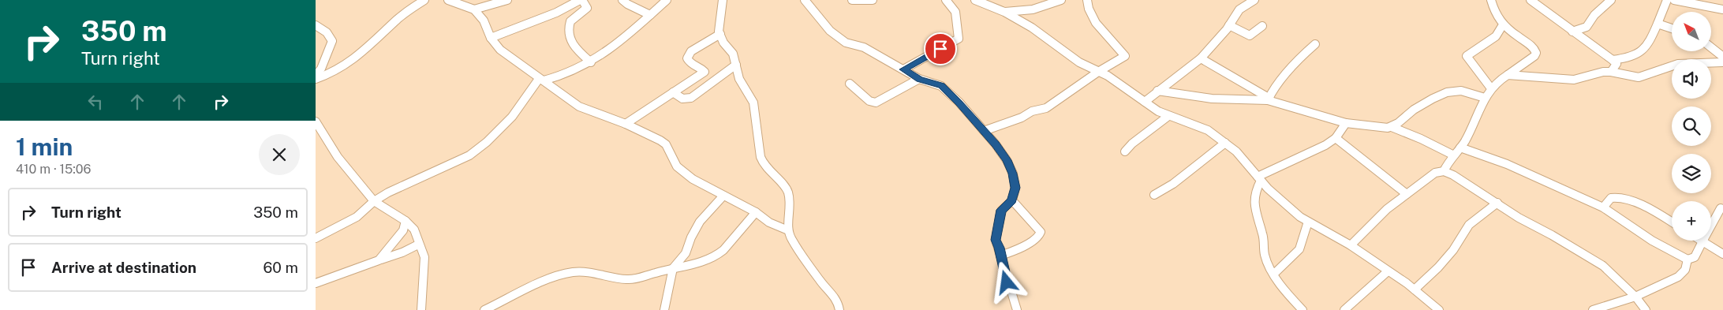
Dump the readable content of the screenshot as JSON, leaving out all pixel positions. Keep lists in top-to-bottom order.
{
  "north": "top left",
  "page": {
    "turn": ["350 m", "Turn right"],
    "map_buttons": "+",
    "heading": ["1 min", "410 m · 15:06"],
    "list": [
      {
        "name": "Turn right",
        "value": "350 m"
      },
      {
        "name": "Arrive at destination",
        "value": "60 m"
      }
    ]
  }
}
